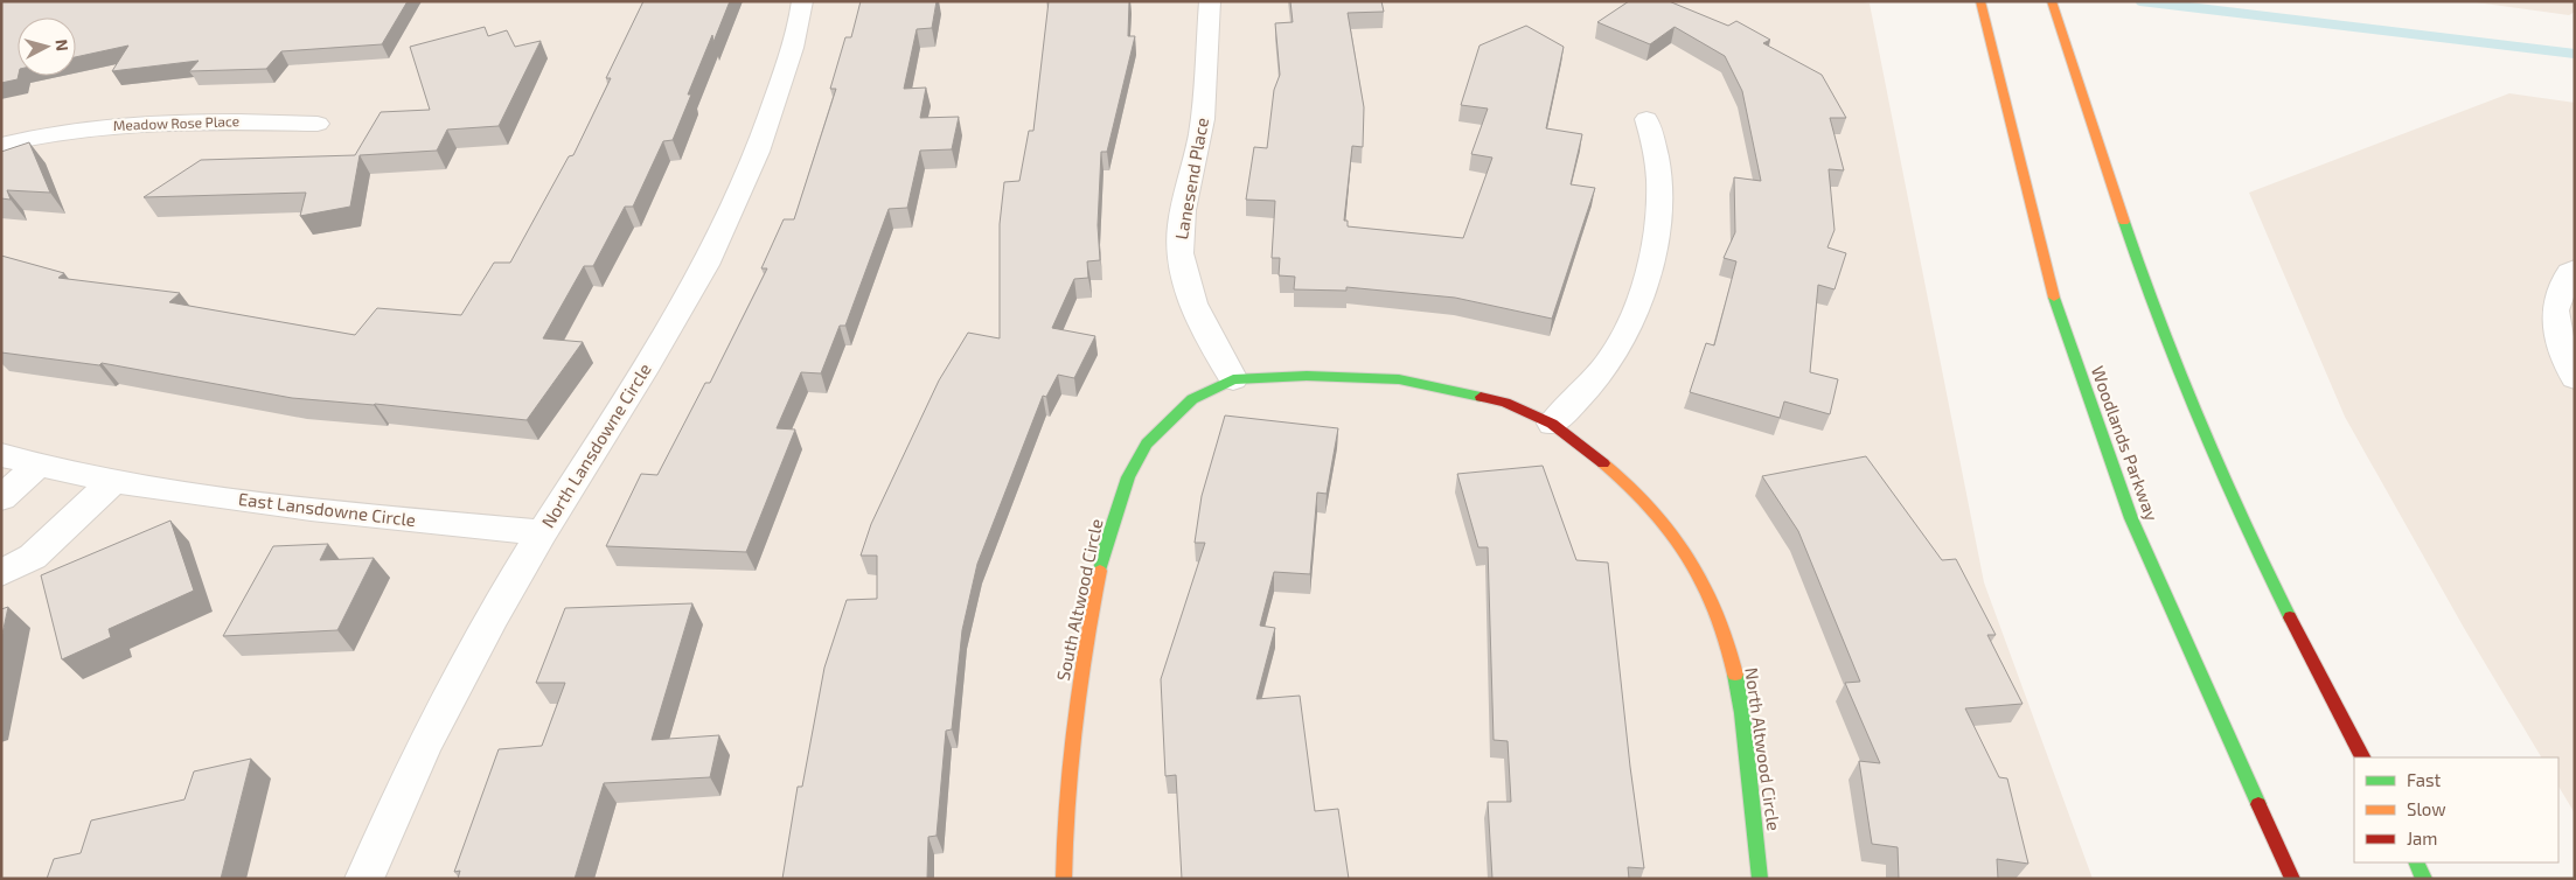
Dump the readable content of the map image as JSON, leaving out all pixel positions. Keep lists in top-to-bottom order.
{
  "streets": {
    "main road": ["Woodlands Parkway", "South Altwood Circle", "North Altwood Circle"],
    "street": [
      "Meadow Rose Place",
      "Lanesend Place",
      "North Lansdowne Circle",
      "East Lansdowne Circle"
    ]
  },
  "crossings": [
    ["Lanesend Place", "South Altwood Circle"],
    ["Lanesend Place", "North Altwood Circle"],
    ["North Lansdowne Circle", "East Lansdowne Circle"],
    ["South Altwood Circle", "North Altwood Circle"]
  ],
  "legend": ["Fast", "Slow", "Jam"],
  "north": "right"
}
